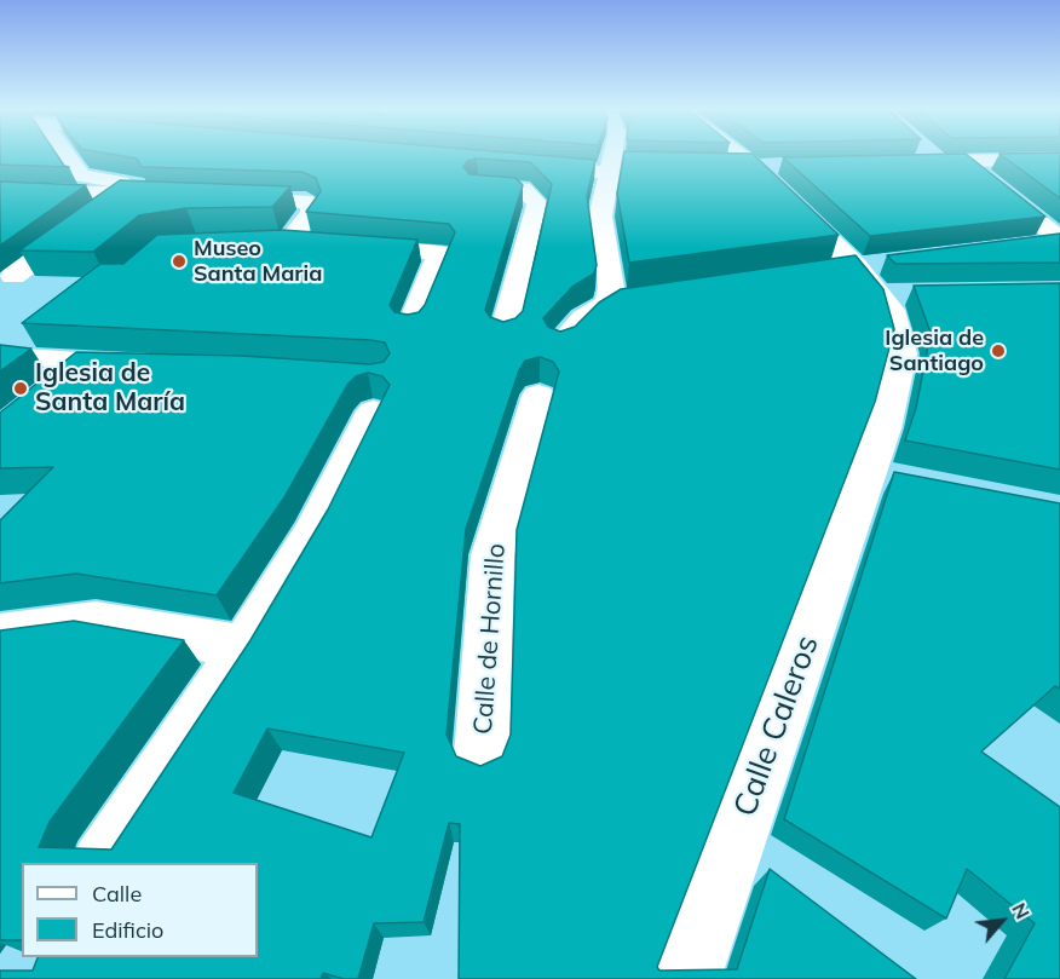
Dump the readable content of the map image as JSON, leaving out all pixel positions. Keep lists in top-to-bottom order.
{
  "streets": {
    "street": ["Calle de Hornillo", "Calle Caleros"]
  },
  "places": ["Museo Santa Maria", "Iglesia de Santiago", "Iglesia de Santa María"],
  "legend": ["Calle", "Edificio"],
  "north": "top right"
}
